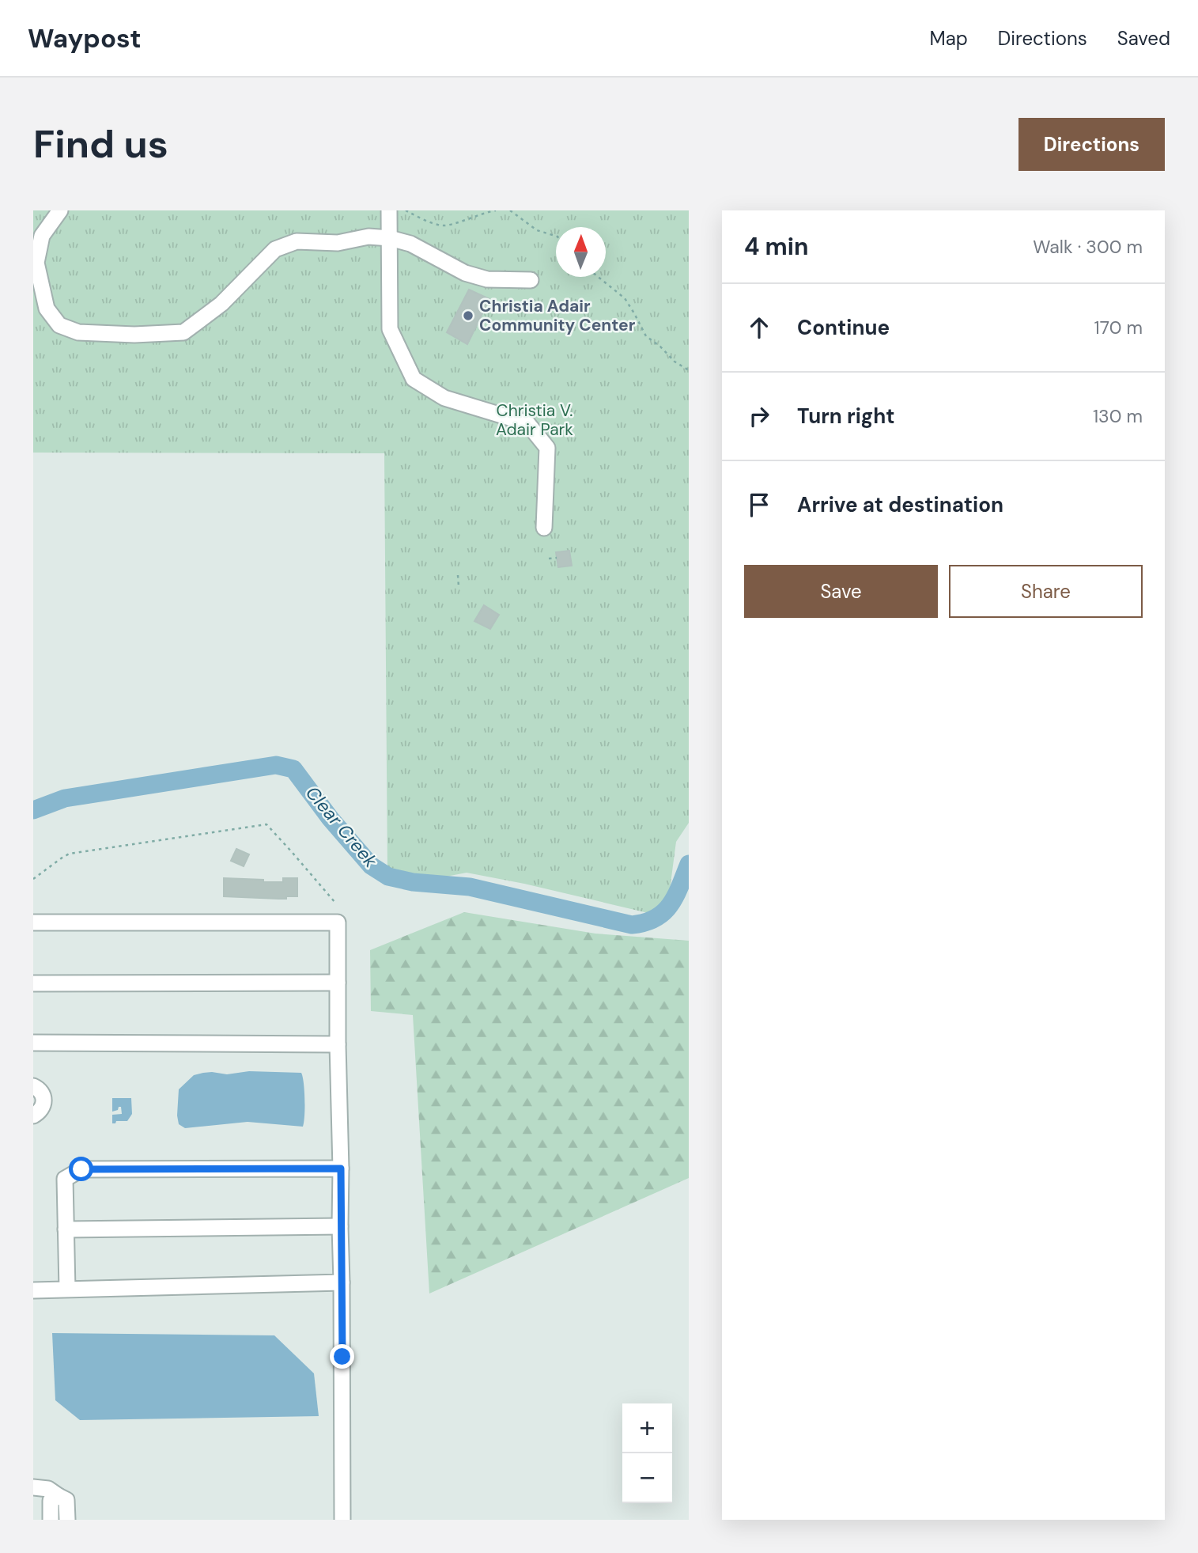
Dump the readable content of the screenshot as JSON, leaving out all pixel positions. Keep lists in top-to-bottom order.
{
  "water": ["Clear Creek"],
  "parks": ["Christia V. Adair Park"],
  "places": ["Christia Adair Community Center"],
  "north": "top",
  "page": {
    "header": "Waypost",
    "nav": ["Map", "Directions", "Saved"],
    "buttons": [
      "Directions",
      ["Save", "Share"]
    ],
    "title": "Find us",
    "heading": ["4 min", "Walk · 300 m"],
    "list": [
      ["Continue", "170 m"],
      ["Turn right", "130 m"],
      "Arrive at destination"
    ],
    "map_buttons": ["+", "−"]
  }
}
